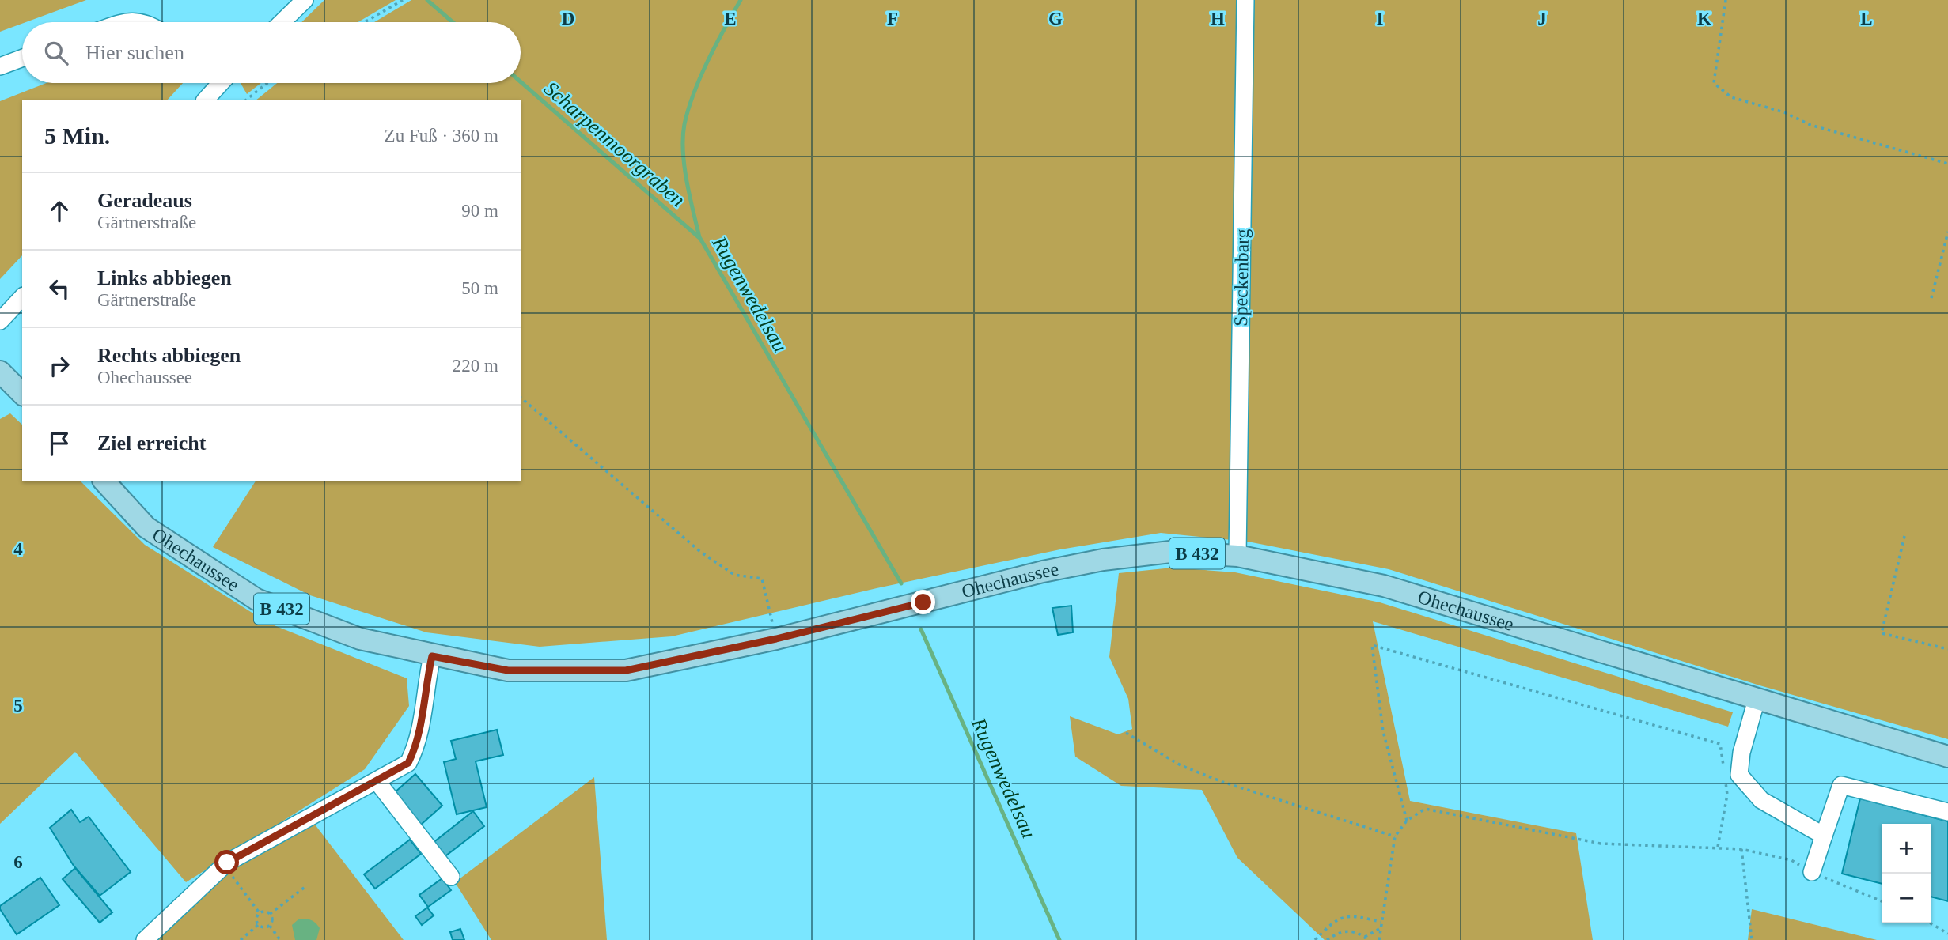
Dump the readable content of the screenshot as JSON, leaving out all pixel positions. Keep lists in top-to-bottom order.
{
  "streets": {
    "main road": ["B 432", "Ohechaussee"],
    "street": ["Speckenbarg"]
  },
  "crossings": [
    ["Speckenbarg", "Ohechaussee"]
  ],
  "water": ["Scharpenmoorgraben", "Rugenwedelsau"],
  "page": {
    "search": "Hier suchen",
    "heading": ["5 Min.", "Zu Fuß · 360 m"],
    "list": [
      ["Geradeaus", "Gärtnerstraße", "90 m"],
      ["Links abbiegen", "Gärtnerstraße", "50 m"],
      ["Rechts abbiegen", "Ohechaussee", "220 m"],
      "Ziel erreicht"
    ],
    "map_buttons": ["+", "−"]
  },
  "grid": {
    "columns": [
      "D",
      "E",
      "F",
      "G",
      "H",
      "I",
      "J",
      "K",
      "L"
    ],
    "rows": ["4", "5", "6"]
  }
}
